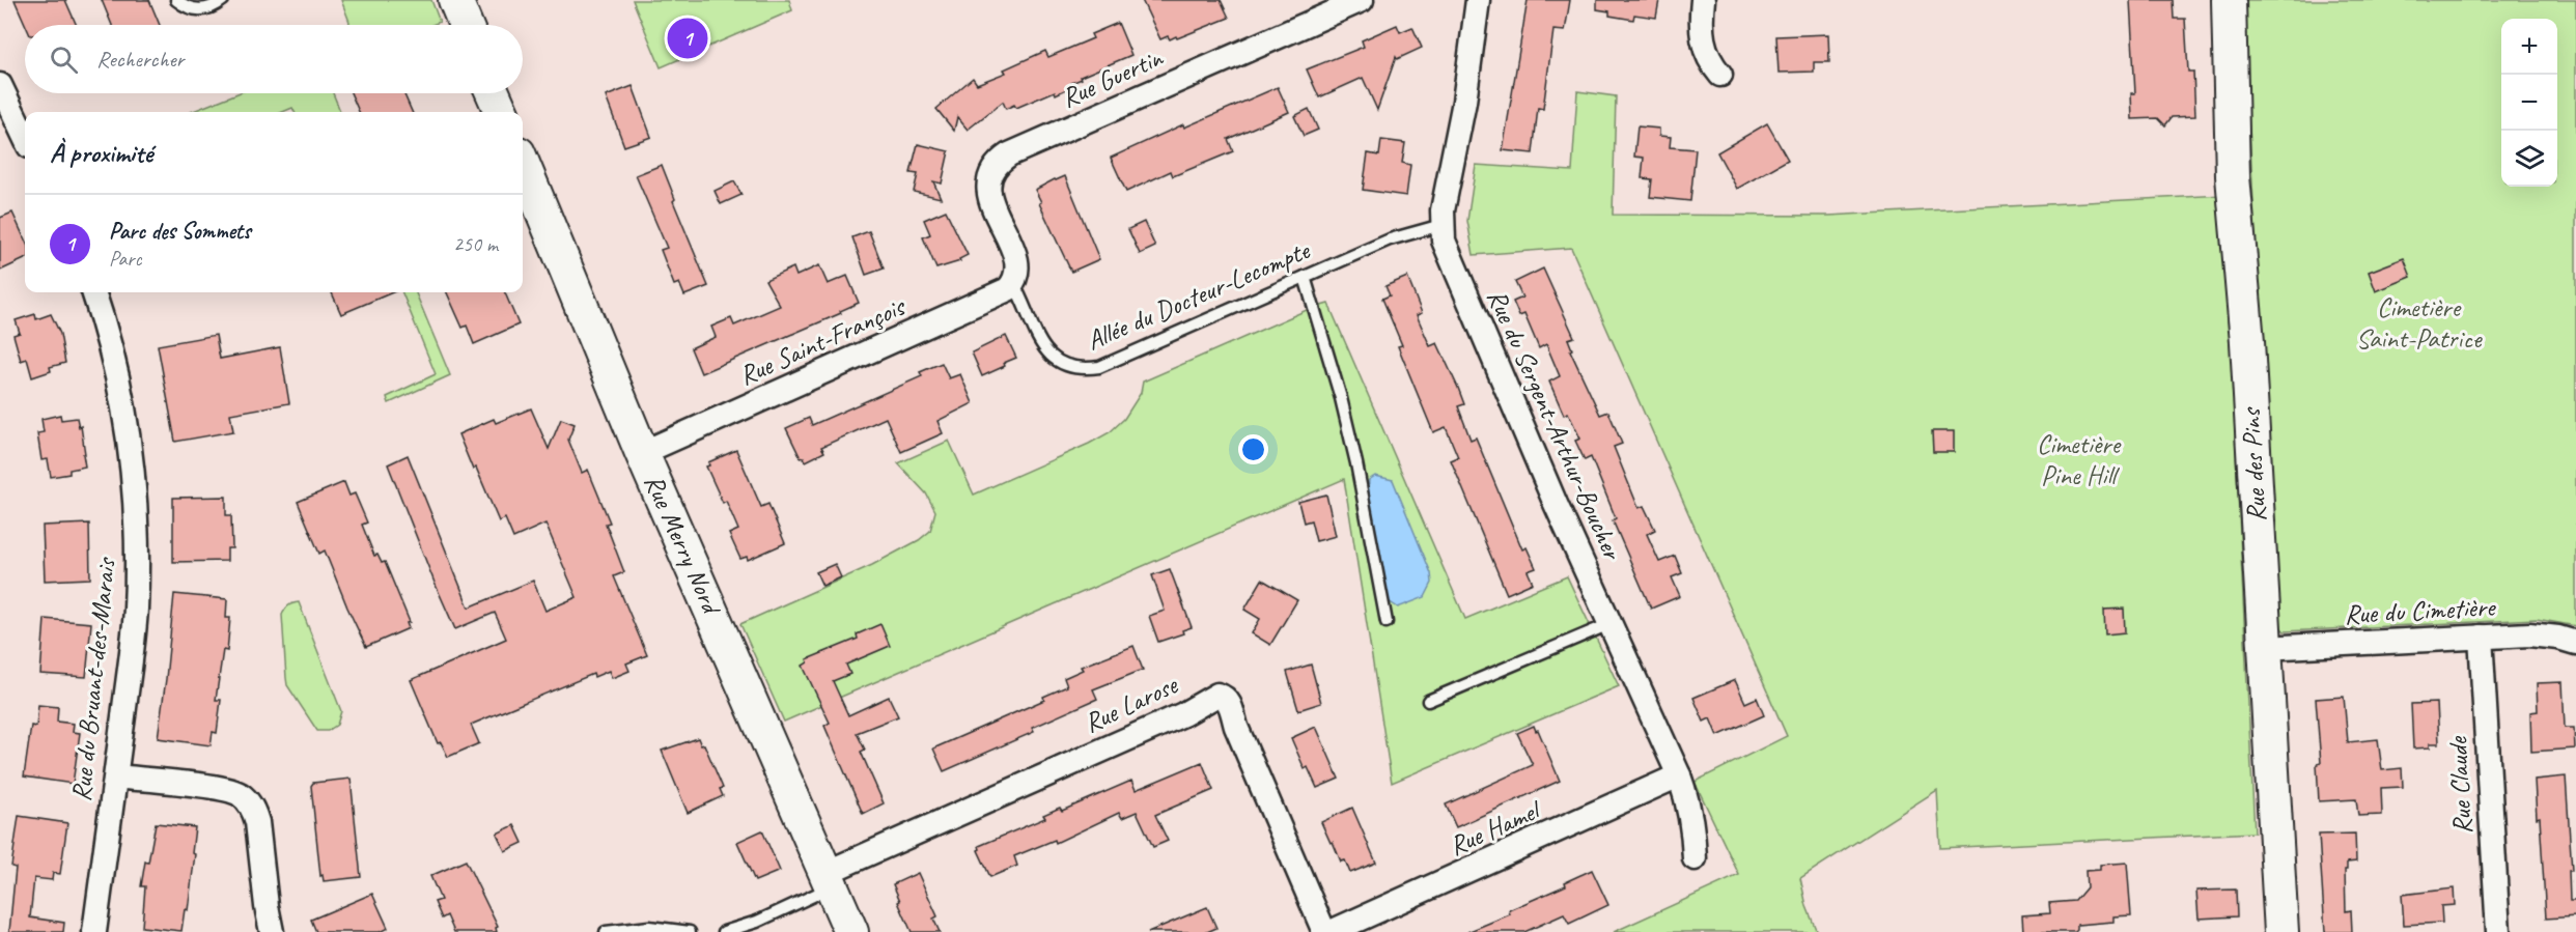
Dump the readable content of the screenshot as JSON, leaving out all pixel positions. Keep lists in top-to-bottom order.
{
  "streets": {
    "street": [
      "Rue Guertin",
      "Rue Saint-François",
      "Rue du Sergent-Arthur-Boucher",
      "Rue des Pins",
      "Rue Merry Nord",
      "Rue du Cimetière",
      "Rue du Bruant-des-Marais",
      "Rue Larose",
      "Rue Claude",
      "Rue Hamel"
    ],
    "lane": ["Allée du Docteur-Lecompte"]
  },
  "crossings": [
    ["Rue Guertin", "Allée du Docteur-Lecompte"],
    ["Rue Guertin", "Rue Saint-François"],
    ["Allée du Docteur-Lecompte", "Rue Saint-François"],
    ["Allée du Docteur-Lecompte", "Rue du Sergent-Arthur-Boucher"],
    ["Rue Saint-François", "Rue Merry Nord"],
    ["Rue du Sergent-Arthur-Boucher", "Rue Hamel"],
    ["Rue des Pins", "Rue du Cimetière"],
    ["Rue Merry Nord", "Rue Larose"],
    ["Rue du Cimetière", "Rue Claude"]
  ],
  "parks": ["Cimetière Saint-Patrice", "Cimetière Pine Hill"],
  "page": {
    "pins": "1",
    "map_buttons": ["+", "−"],
    "search": "Rechercher",
    "heading": "À proximité",
    "list": [
      {
        "mark": "1",
        "name": "Parc des Sommets",
        "note": "Parc",
        "value": "250 m"
      }
    ]
  }
}
